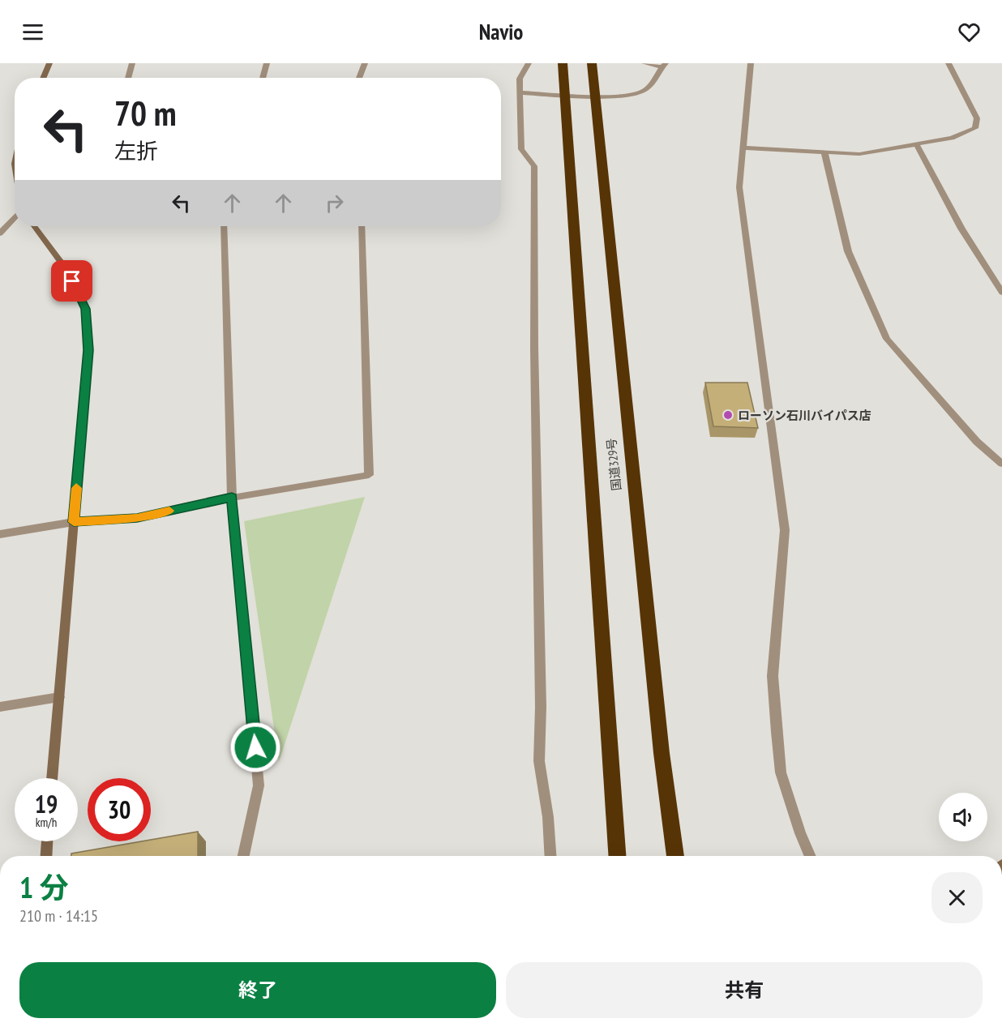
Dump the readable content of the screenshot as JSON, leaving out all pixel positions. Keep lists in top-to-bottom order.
{
  "streets": {
    "highway": ["国道329号"]
  },
  "places": ["ローソン石川バイパス店"],
  "page": {
    "header": "Navio",
    "turn": ["70 m", "左折"],
    "speed": "19 km/h",
    "limit": "30",
    "heading": ["1 分", "210 m · 14:15"],
    "buttons": ["終了", "共有"]
  }
}
